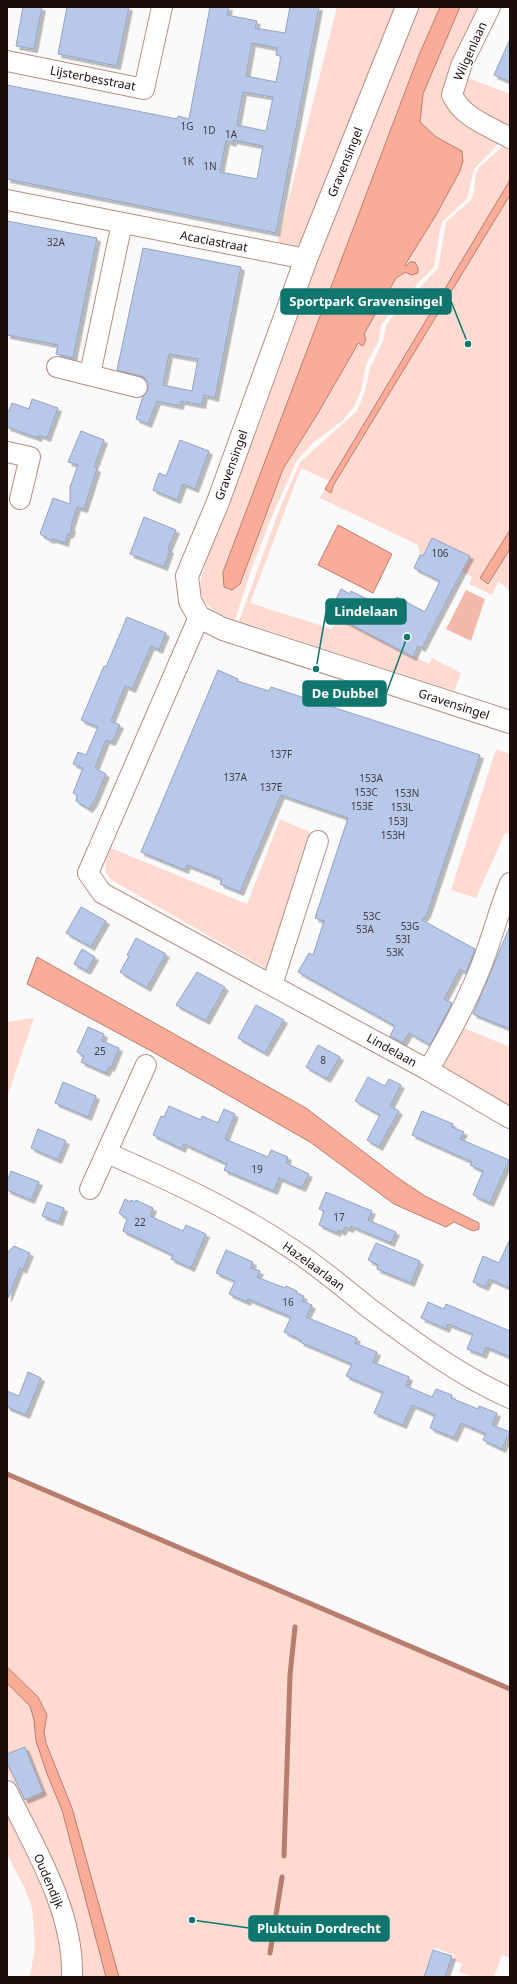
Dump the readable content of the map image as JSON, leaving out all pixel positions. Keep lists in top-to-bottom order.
{
  "streets": {
    "street": [
      "Wilgenlaan",
      "Lijsterbesstraat",
      "Gravensingel",
      "Acaciastraat",
      "Lindelaan",
      "Hazelaarlaan",
      "Oudendijk"
    ]
  },
  "crossings": [
    ["Gravensingel", "Acaciastraat"],
    ["Gravensingel", "Lindelaan"]
  ],
  "places": [
    "Sportpark Gravensingel",
    "De Dubbel",
    "Lindelaan",
    "Pluktuin Dordrecht"
  ],
  "house_numbers": [
    "1G",
    "1D",
    "1A",
    "1K",
    "1N",
    "32A",
    "106",
    "137F",
    "137A",
    "153A",
    "137E",
    "153C",
    "153N",
    "153E",
    "153L",
    "153J",
    "153H",
    "53C",
    "53G",
    "53A",
    "53I",
    "53K",
    "25",
    "8",
    "19",
    "17",
    "22",
    "16"
  ]
}
